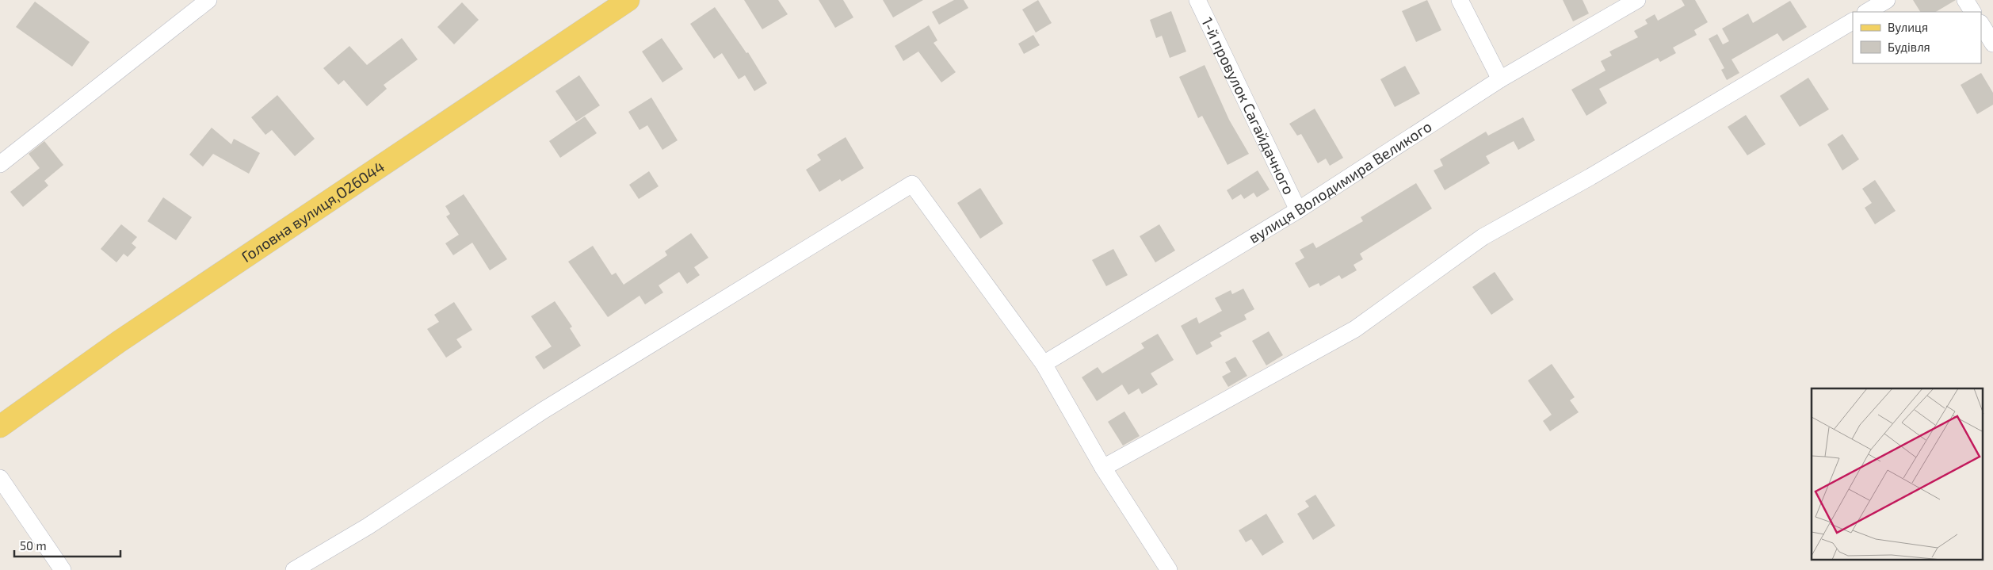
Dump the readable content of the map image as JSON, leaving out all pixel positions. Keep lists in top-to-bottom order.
{
  "streets": {
    "main road": ["Головна вулиця,О26044"],
    "street": ["1-й провулок Сагайдачного", "вулиця Володимира Великого"]
  },
  "crossings": [
    ["1-й провулок Сагайдачного", "вулиця Володимира Великого"]
  ],
  "legend": ["Вулиця", "Будівля"],
  "scale_bar": "50 m"
}
